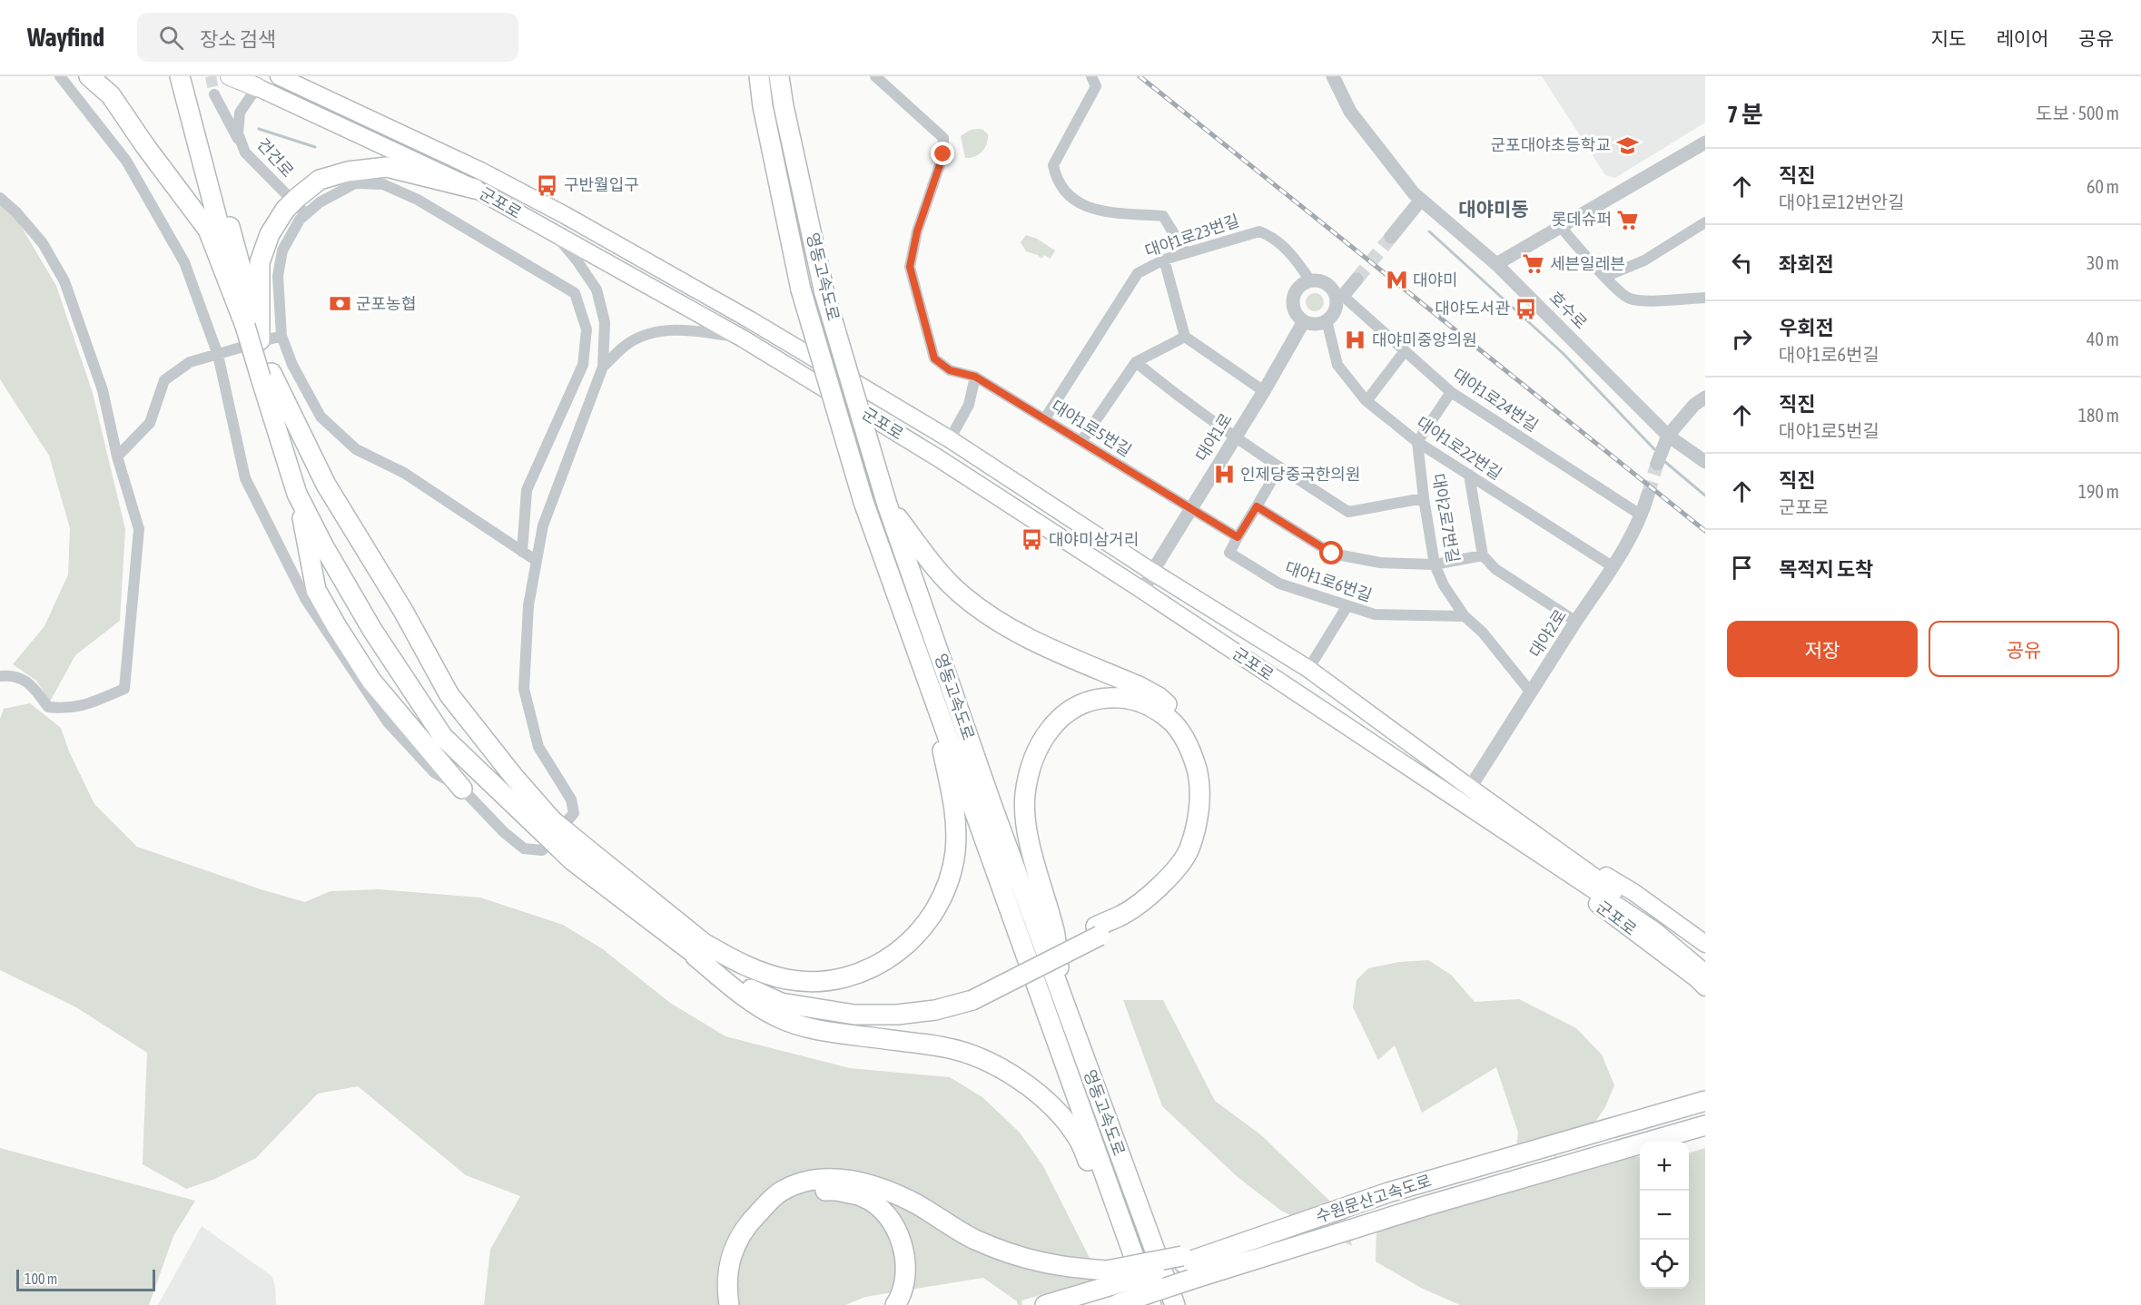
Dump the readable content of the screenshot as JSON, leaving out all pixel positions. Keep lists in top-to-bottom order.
{
  "streets": {
    "highway": ["군포로", "영동고속도로", "수원문산고속도로"],
    "street": [
      "건건로",
      "대야1로23번길",
      "호수로",
      "대야1로24번길",
      "대야1로5번길",
      "대야1로",
      "대야1로22번길",
      "대야2로7번길",
      "대야1로6번길",
      "대야2로"
    ]
  },
  "crossings": [
    ["건건로", "군포로"],
    ["군포로", "대야1로"],
    ["군포로", "대야2로"],
    ["대야1로23번길", "대야1로24번길"],
    ["대야1로23번길", "대야1로5번길"],
    ["대야1로23번길", "대야1로"],
    ["대야1로23번길", "대야1로22번길"],
    ["대야1로24번길", "대야1로"],
    ["대야1로24번길", "대야1로22번길"],
    ["대야1로24번길", "대야2로"],
    ["대야1로5번길", "대야1로"],
    ["대야1로", "대야1로22번길"],
    ["대야1로22번길", "대야2로7번길"],
    ["대야1로22번길", "대야2로"],
    ["대야2로7번길", "대야1로6번길"],
    ["대야2로7번길", "대야2로"]
  ],
  "districts": ["대야미동"],
  "places": {
    "school or university": ["군포대야초등학교"],
    "bus stop": ["구반월입구", "대야도서관", "대야미삼거리"],
    "supermarket": ["롯데슈퍼", "세븐일레븐"],
    "metro station": ["대야미"],
    "bank": ["군포농협"],
    "hospital": ["대야미중앙의원", "인제당중국한의원"]
  },
  "scale_bar": "100 m",
  "page": {
    "header": "Wayfind",
    "search": "장소 검색",
    "nav": ["지도", "레이어", "공유"],
    "heading": ["7 분", "도보 · 500 m"],
    "list": [
      ["직진", "대야1로12번안길", "60 m"],
      ["좌회전", "30 m"],
      ["우회전", "대야1로6번길", "40 m"],
      ["직진", "대야1로5번길", "180 m"],
      ["직진", "군포로", "190 m"],
      "목적지 도착"
    ],
    "buttons": ["저장", "공유"],
    "map_buttons": ["+", "−"],
    "scale": "100 m"
  }
}
